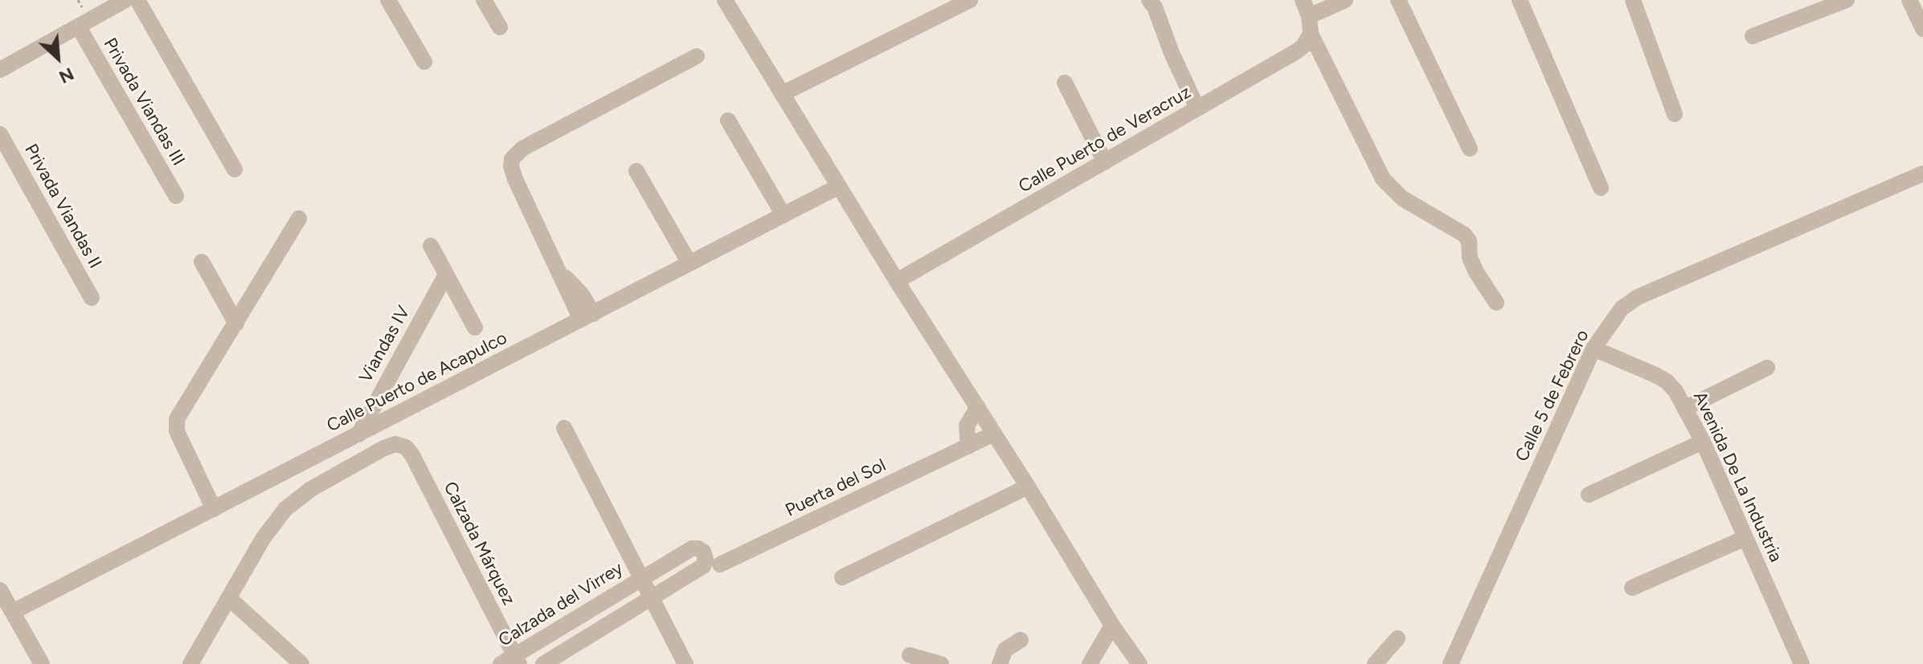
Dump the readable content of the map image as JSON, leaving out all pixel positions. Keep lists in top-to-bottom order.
{
  "streets": {
    "street": [
      "Privada Viandas III",
      "Calle Puerto de Veracruz",
      "Privada Viandas II",
      "Viandas IV",
      "Calle Puerto de Acapulco",
      "Calle 5 de Febrero",
      "Avenida De La Industria",
      "Puerta del Sol",
      "Calzada Márquez",
      "Calzada del Virrey"
    ]
  },
  "crossings": [
    ["Viandas IV", "Calle Puerto de Acapulco"],
    ["Calle 5 de Febrero", "Avenida De La Industria"],
    ["Calzada Márquez", "Calzada del Virrey"]
  ],
  "north": "bottom right"
}
